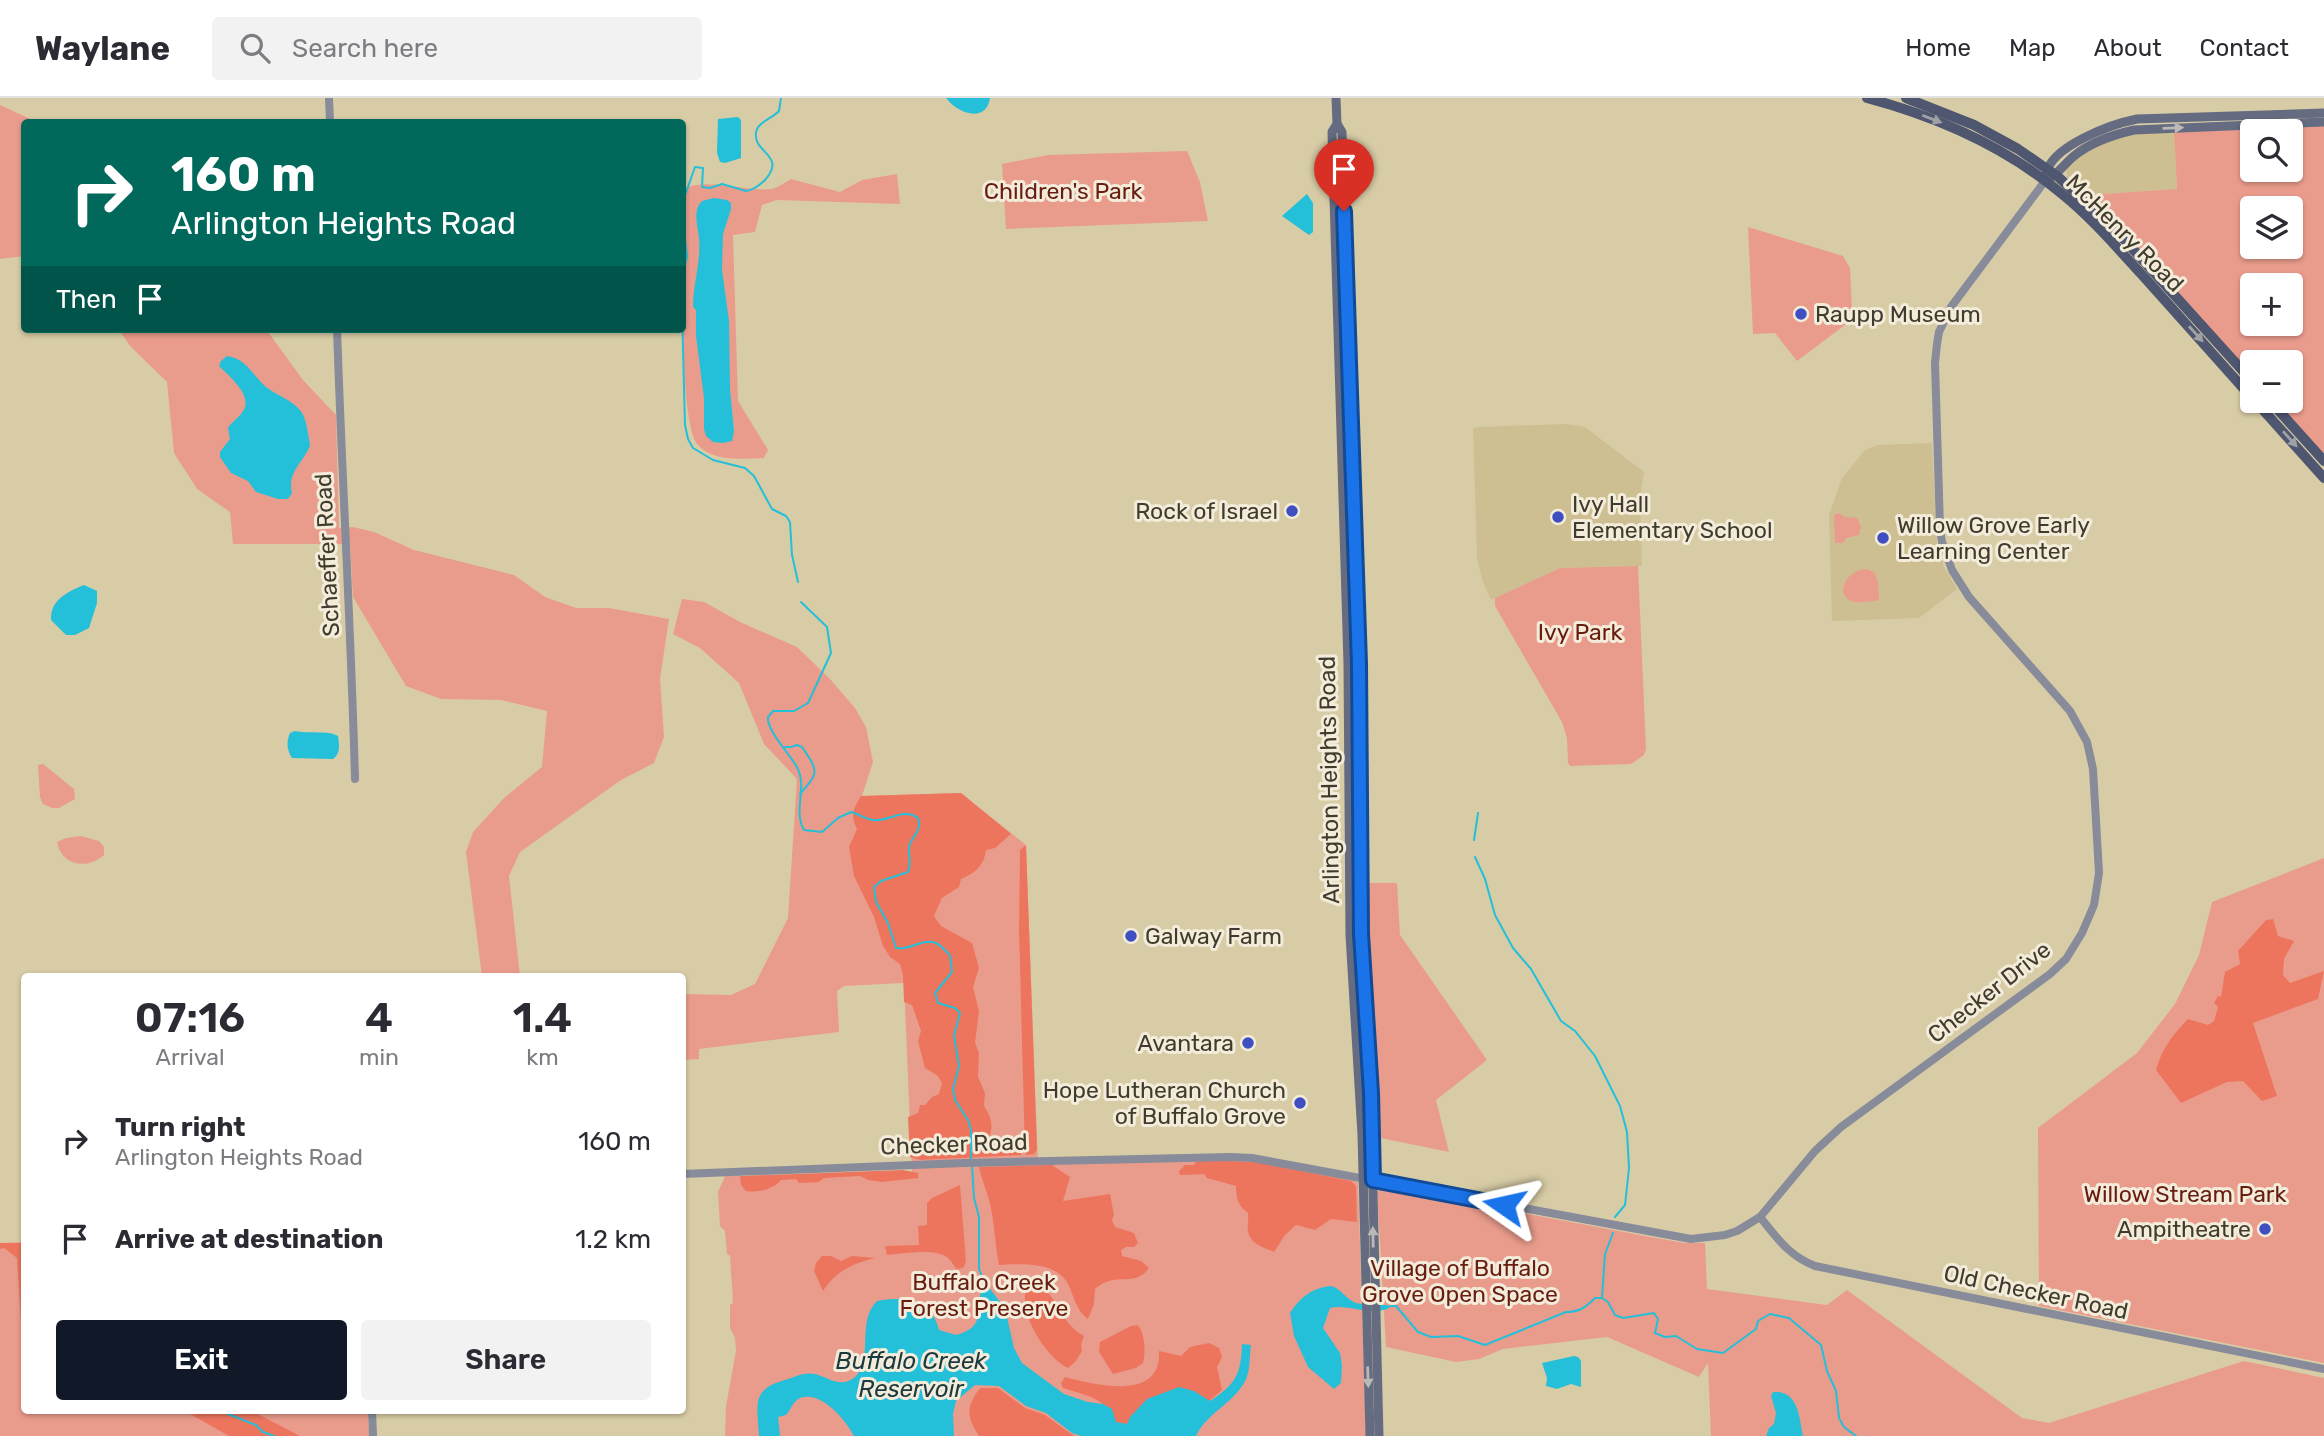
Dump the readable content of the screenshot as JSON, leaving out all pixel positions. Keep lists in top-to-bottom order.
{
  "streets": {
    "main road": ["McHenry Road", "Arlington Heights Road"],
    "street": [
      "Schaeffer Road",
      "Checker Drive",
      "Checker Road",
      "Old Checker Road"
    ]
  },
  "crossings": [
    ["McHenry Road", "Checker Drive"],
    ["Arlington Heights Road", "Checker Road"],
    ["Checker Drive", "Checker Road"],
    ["Checker Drive", "Old Checker Road"],
    ["Checker Road", "Old Checker Road"]
  ],
  "water": ["Buffalo Creek Reservoir"],
  "parks": [
    "Children's Park",
    "Ivy Park",
    "Willow Stream Park",
    "Village of Buffalo Grove Open Space",
    "Buffalo Creek Forest Preserve"
  ],
  "places": [
    "Raupp Museum",
    "Rock of Israel",
    "Ivy Hall Elementary School",
    "Willow Grove Early Learning Center",
    "Galway Farm",
    "Avantara",
    "Hope Lutheran Church of Buffalo Grove",
    "Ampitheatre"
  ],
  "page": {
    "header": "Waylane",
    "search": "Search here",
    "nav": [
      "Home",
      "Map",
      "About",
      "Contact"
    ],
    "map_buttons": ["+", "−"],
    "turn": ["160 m", "Arlington Heights Road"],
    "then": "Then",
    "eta": [
      "07:16",
      "Arrival",
      "4",
      "min",
      "1.4",
      "km"
    ],
    "list": [
      {
        "name": "Turn right",
        "note": "Arlington Heights Road",
        "value": "160 m"
      },
      {
        "name": "Arrive at destination",
        "value": "1.2 km"
      }
    ],
    "buttons": ["Exit", "Share"]
  }
}
